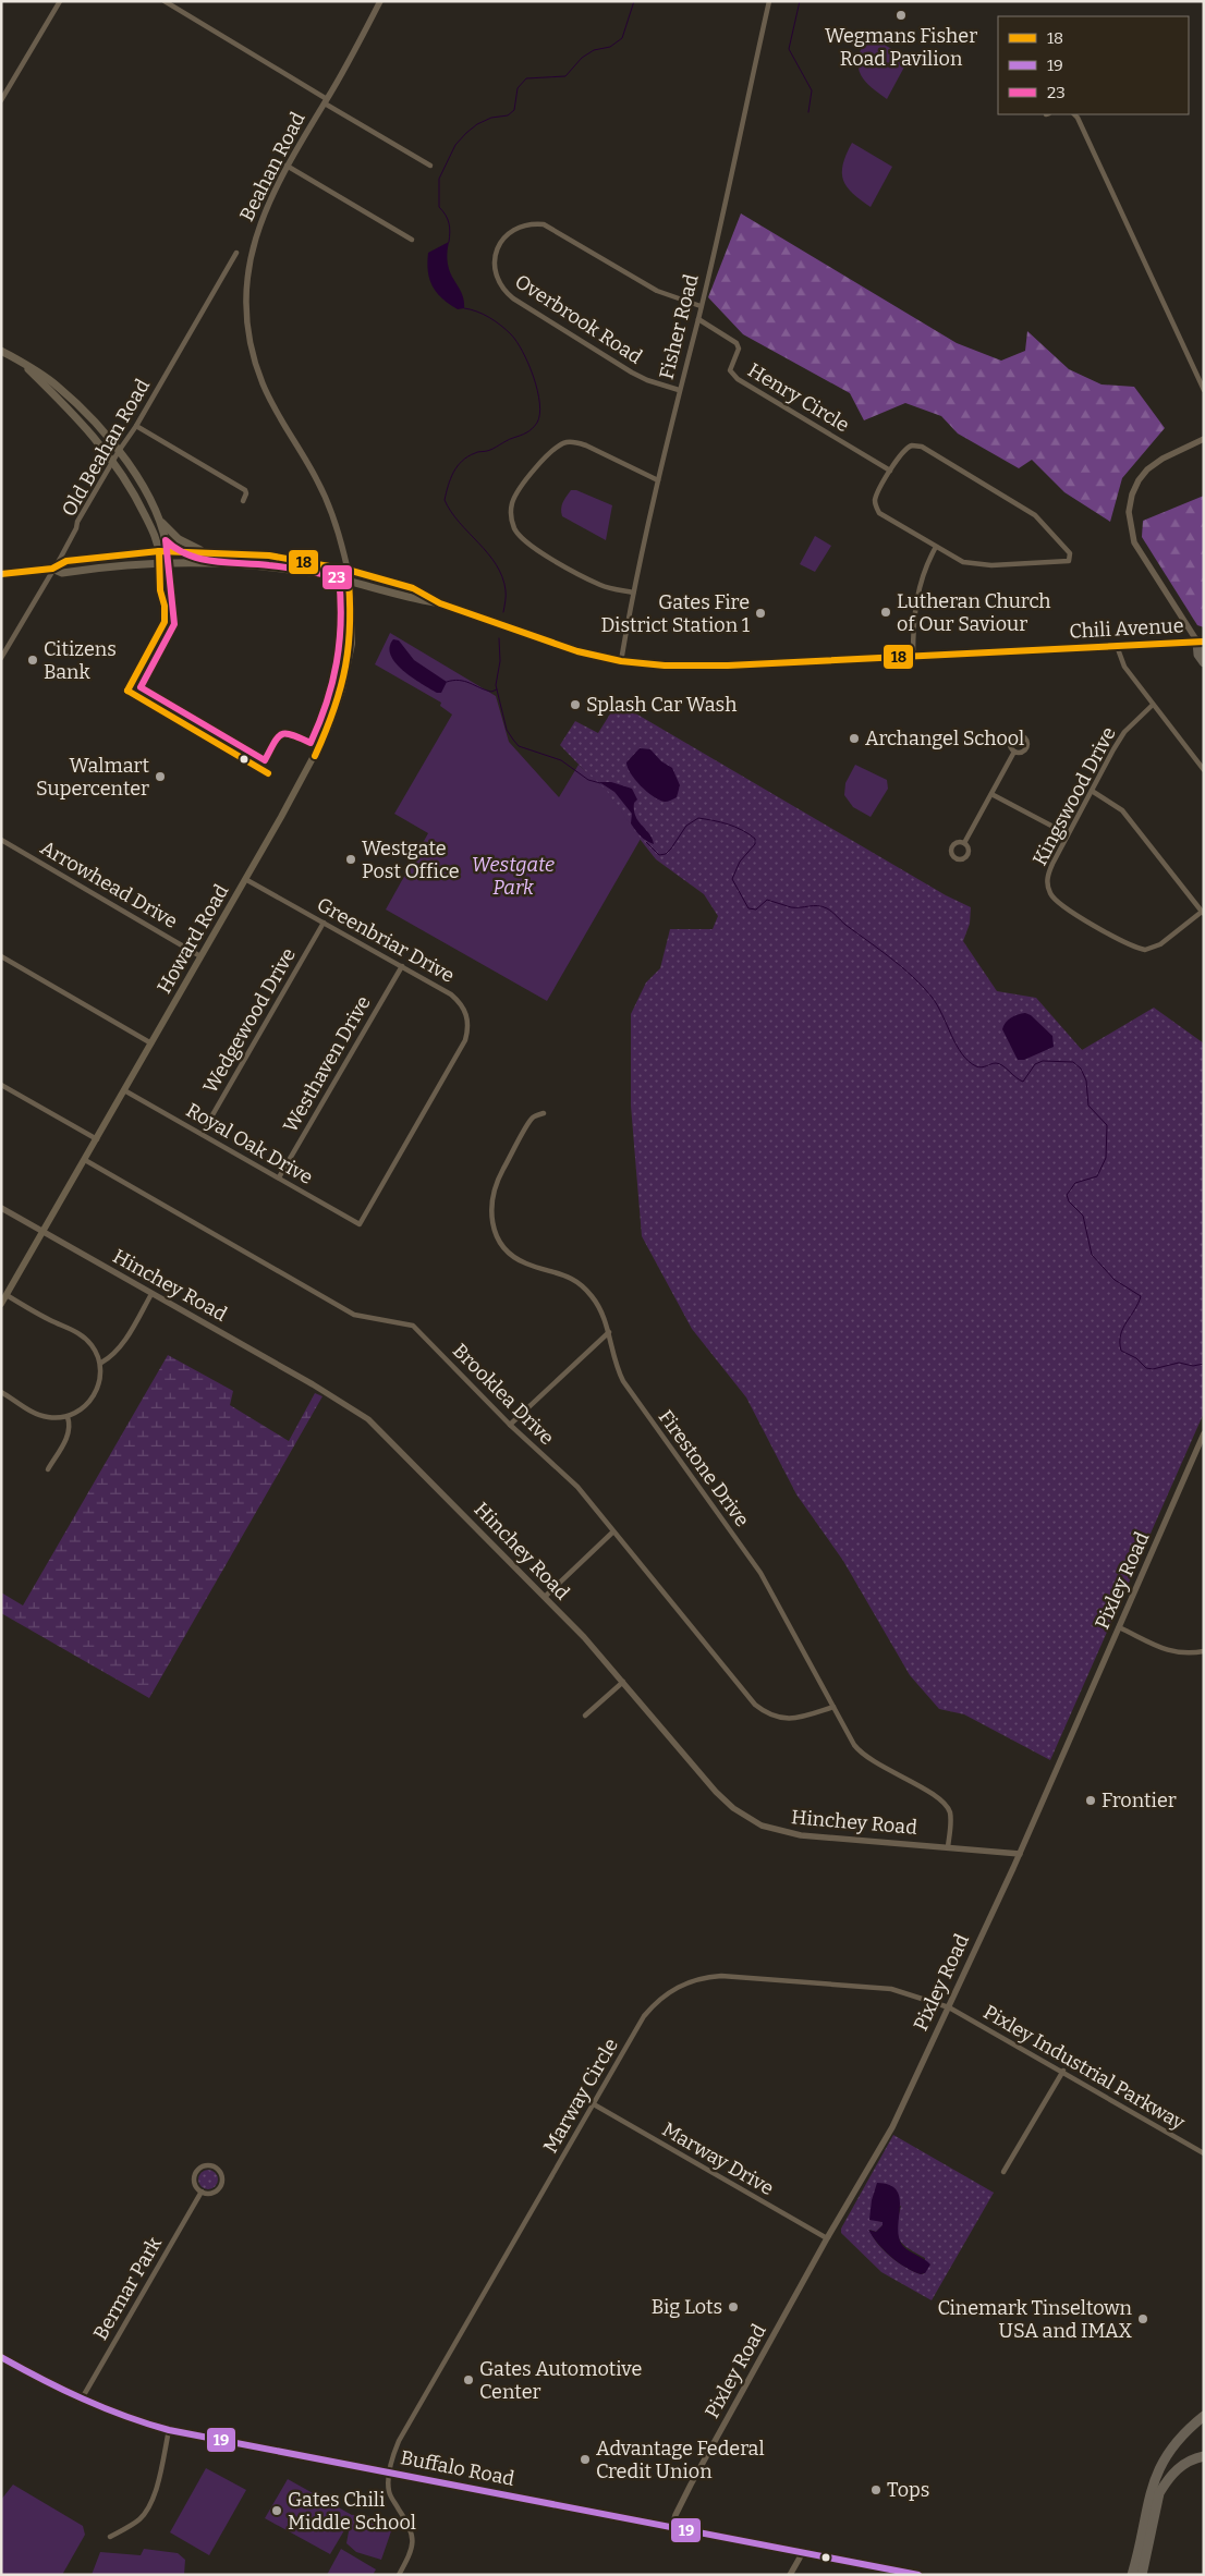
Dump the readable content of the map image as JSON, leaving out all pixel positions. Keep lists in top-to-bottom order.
{
  "streets": {
    "main road": ["Chili Avenue", "Howard Road", "Buffalo Road"],
    "street": [
      "Beahan Road",
      "Overbrook Road",
      "Fisher Road",
      "Henry Circle",
      "Old Beahan Road",
      "Kingswood Drive",
      "Arrowhead Drive",
      "Greenbriar Drive",
      "Wedgewood Drive",
      "Westhaven Drive",
      "Royal Oak Drive",
      "Hinchey Road",
      "Brooklea Drive",
      "Firestone Drive",
      "Pixley Road",
      "Pixley Industrial Parkway",
      "Marway Circle",
      "Marway Drive",
      "Bermar Park"
    ]
  },
  "crossings": [
    ["Beahan Road", "Chili Avenue"],
    ["Beahan Road", "Howard Road"],
    ["Overbrook Road", "Fisher Road"],
    ["Fisher Road", "Henry Circle"],
    ["Fisher Road", "Chili Avenue"],
    ["Old Beahan Road", "Chili Avenue"],
    ["Chili Avenue", "Howard Road"],
    ["Arrowhead Drive", "Howard Road"],
    ["Howard Road", "Greenbriar Drive"],
    ["Howard Road", "Royal Oak Drive"],
    ["Howard Road", "Hinchey Road"],
    ["Howard Road", "Brooklea Drive"],
    ["Greenbriar Drive", "Wedgewood Drive"],
    ["Greenbriar Drive", "Westhaven Drive"],
    ["Greenbriar Drive", "Royal Oak Drive"],
    ["Wedgewood Drive", "Royal Oak Drive"],
    ["Westhaven Drive", "Royal Oak Drive"],
    ["Hinchey Road", "Firestone Drive"],
    ["Hinchey Road", "Pixley Road"],
    ["Brooklea Drive", "Firestone Drive"],
    ["Pixley Road", "Pixley Industrial Parkway"],
    ["Pixley Road", "Marway Circle"],
    ["Pixley Road", "Marway Drive"],
    ["Pixley Road", "Buffalo Road"],
    ["Pixley Industrial Parkway", "Marway Circle"],
    ["Marway Circle", "Marway Drive"],
    ["Marway Circle", "Buffalo Road"],
    ["Bermar Park", "Buffalo Road"]
  ],
  "parks": ["Westgate Park"],
  "places": [
    "Wegmans Fisher Road Pavilion",
    "Lutheran Church of Our Saviour",
    "Gates Fire District Station 1",
    "Citizens Bank",
    "Splash Car Wash",
    "Archangel School",
    "Walmart Supercenter",
    "Westgate Post Office",
    "Frontier",
    "Big Lots",
    "Cinemark Tinseltown USA and IMAX",
    "Gates Automotive Center",
    "Advantage Federal Credit Union",
    "Tops",
    "Gates Chili Middle School"
  ],
  "lines": ["transit line 23", "transit line 18", "transit line 19"],
  "legend": ["18", "19", "23"]
}
